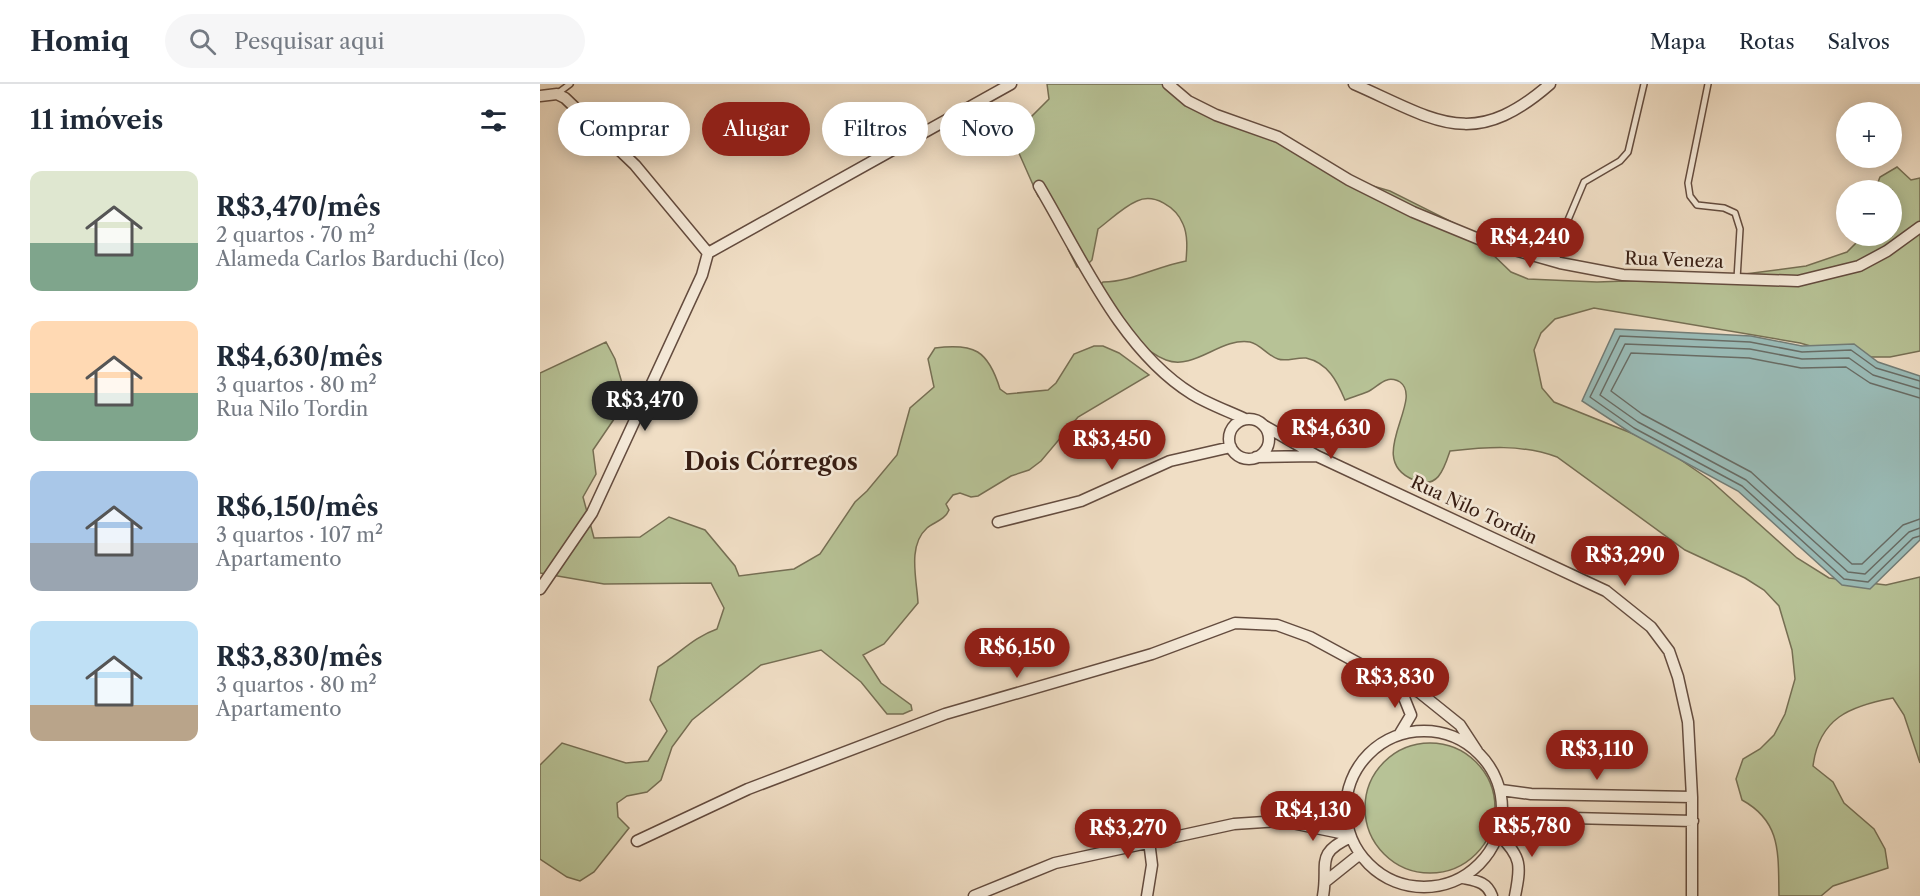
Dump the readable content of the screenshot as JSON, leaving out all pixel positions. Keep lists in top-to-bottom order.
{
  "streets": {
    "street": ["Rua Veneza", "Rua Nilo Tordin"]
  },
  "districts": ["Dois Córregos"],
  "page": {
    "header": "Homiq",
    "search": "Pesquisar aqui",
    "nav": ["Mapa", "Rotas", "Salvos"],
    "heading": "11 imóveis",
    "map_buttons": ["+", "−"],
    "chip": [
      "Comprar",
      "Alugar",
      "Filtros",
      "Novo"
    ],
    "list": [
      {
        "name": "R$3,470/mês",
        "note": "2 quartos · 70 m² · Alameda Carlos Barduchi (Ico)"
      },
      {
        "name": "R$4,630/mês",
        "note": "3 quartos · 80 m² · Rua Nilo Tordin"
      },
      {
        "name": "R$6,150/mês",
        "note": "3 quartos · 107 m² · Apartamento"
      },
      {
        "name": "R$3,830/mês",
        "note": "3 quartos · 80 m² · Apartamento"
      }
    ],
    "price": [
      "R$4,240",
      "R$3,470",
      "R$4,630",
      "R$3,450",
      "R$3,290",
      "R$6,150",
      "R$3,830",
      "R$3,110",
      "R$4,130",
      "R$5,780",
      "R$3,270"
    ]
  }
}
